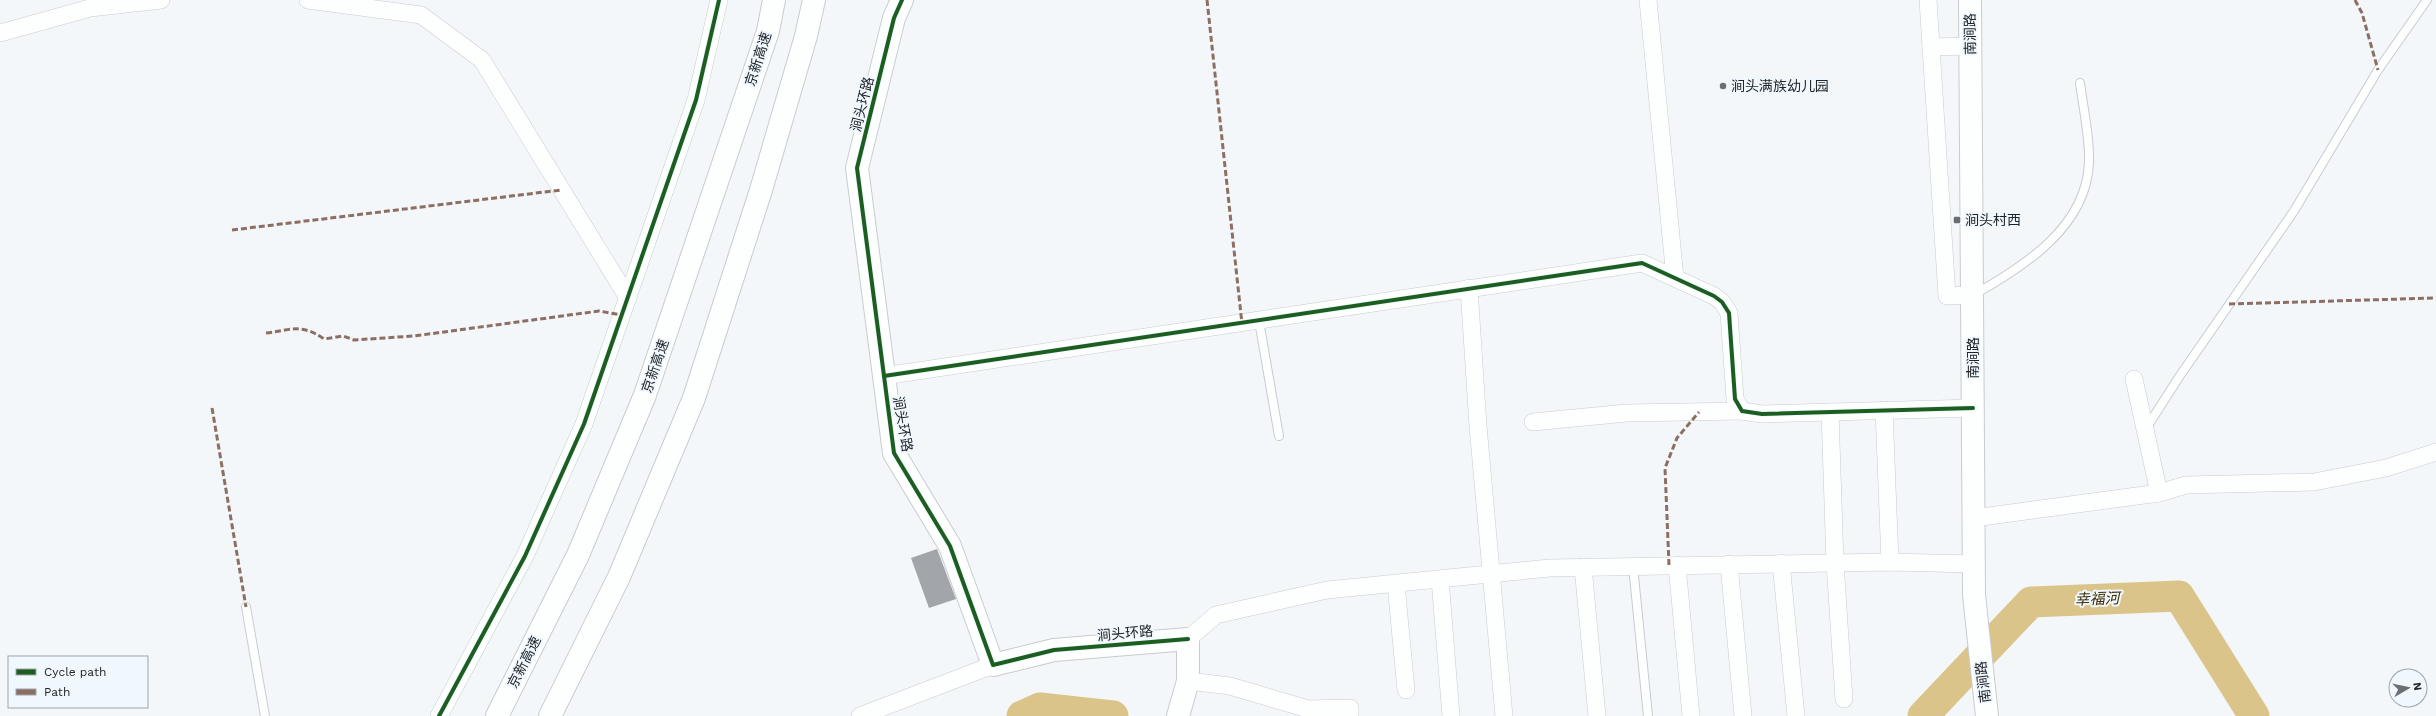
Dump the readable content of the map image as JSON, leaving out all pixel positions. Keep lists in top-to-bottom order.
{
  "streets": {
    "main road": ["南涧路", "京新高速", "涧头环路"]
  },
  "water": ["幸福河"],
  "places": {
    "other": ["涧头满族幼儿园"],
    "transit": ["涧头村西"]
  },
  "legend": ["Cycle path", "Path"],
  "north": "right"
}
